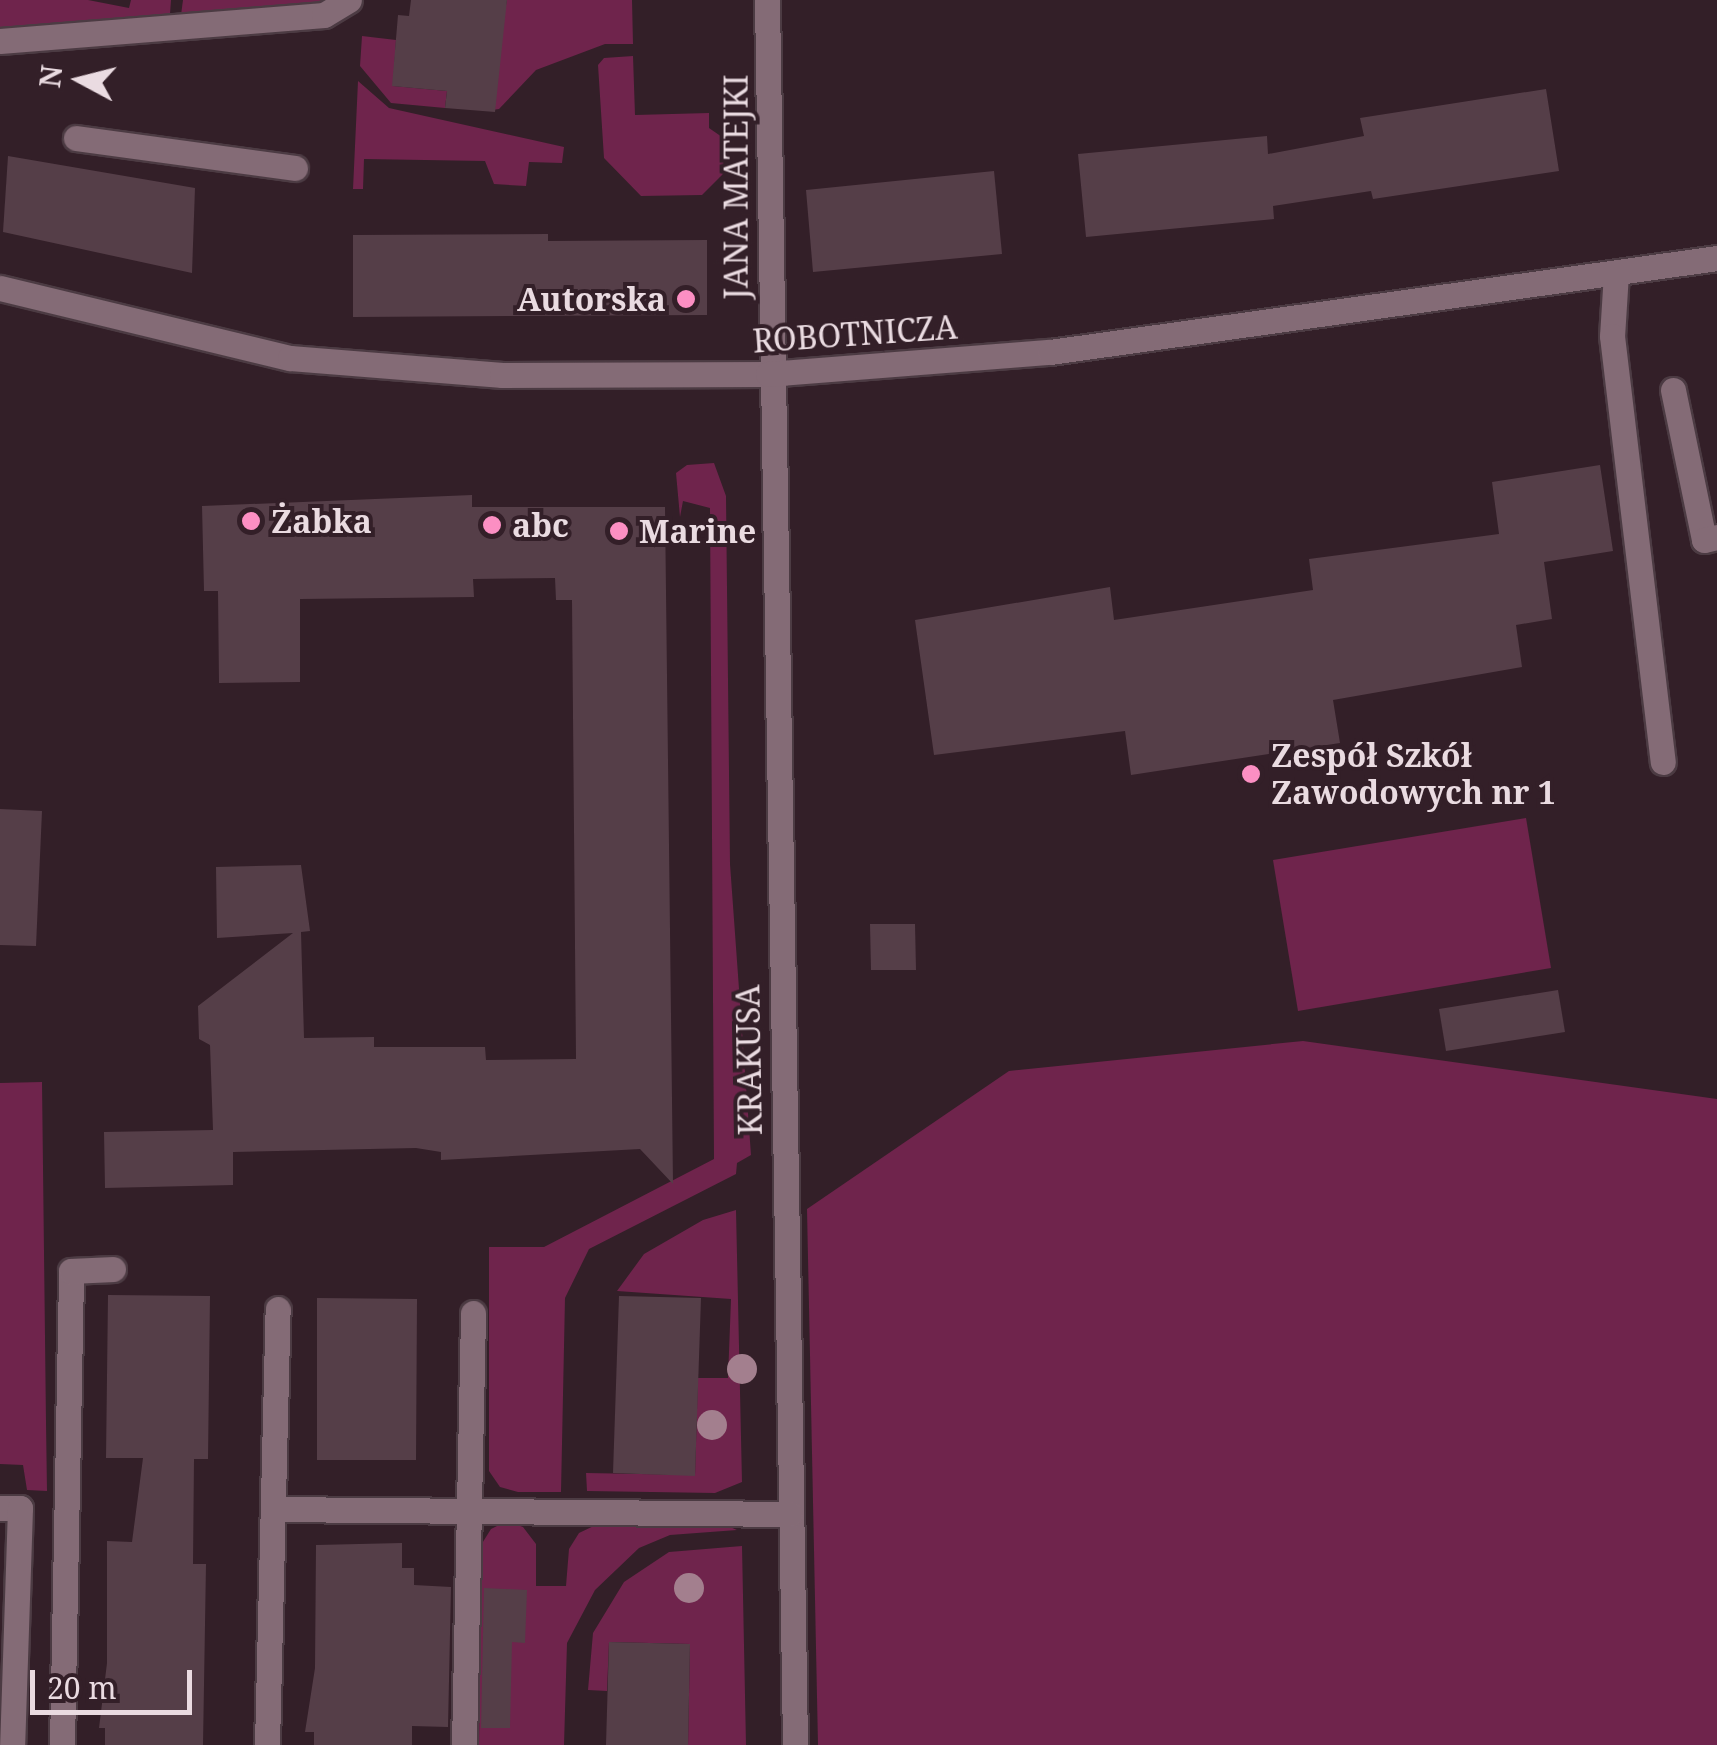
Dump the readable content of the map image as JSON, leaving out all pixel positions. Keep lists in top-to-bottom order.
{
  "streets": {
    "street": ["JANA MATEJKI", "ROBOTNICZA", "KRAKUSA"]
  },
  "crossings": [
    ["JANA MATEJKI", "ROBOTNICZA"],
    ["JANA MATEJKI", "KRAKUSA"],
    ["ROBOTNICZA", "KRAKUSA"]
  ],
  "places": [
    "Autorska",
    "Żabka",
    "abc",
    "Marine",
    "Zespół Szkół Zawodowych nr 1"
  ],
  "scale_bar": "20 m",
  "north": "left"
}
